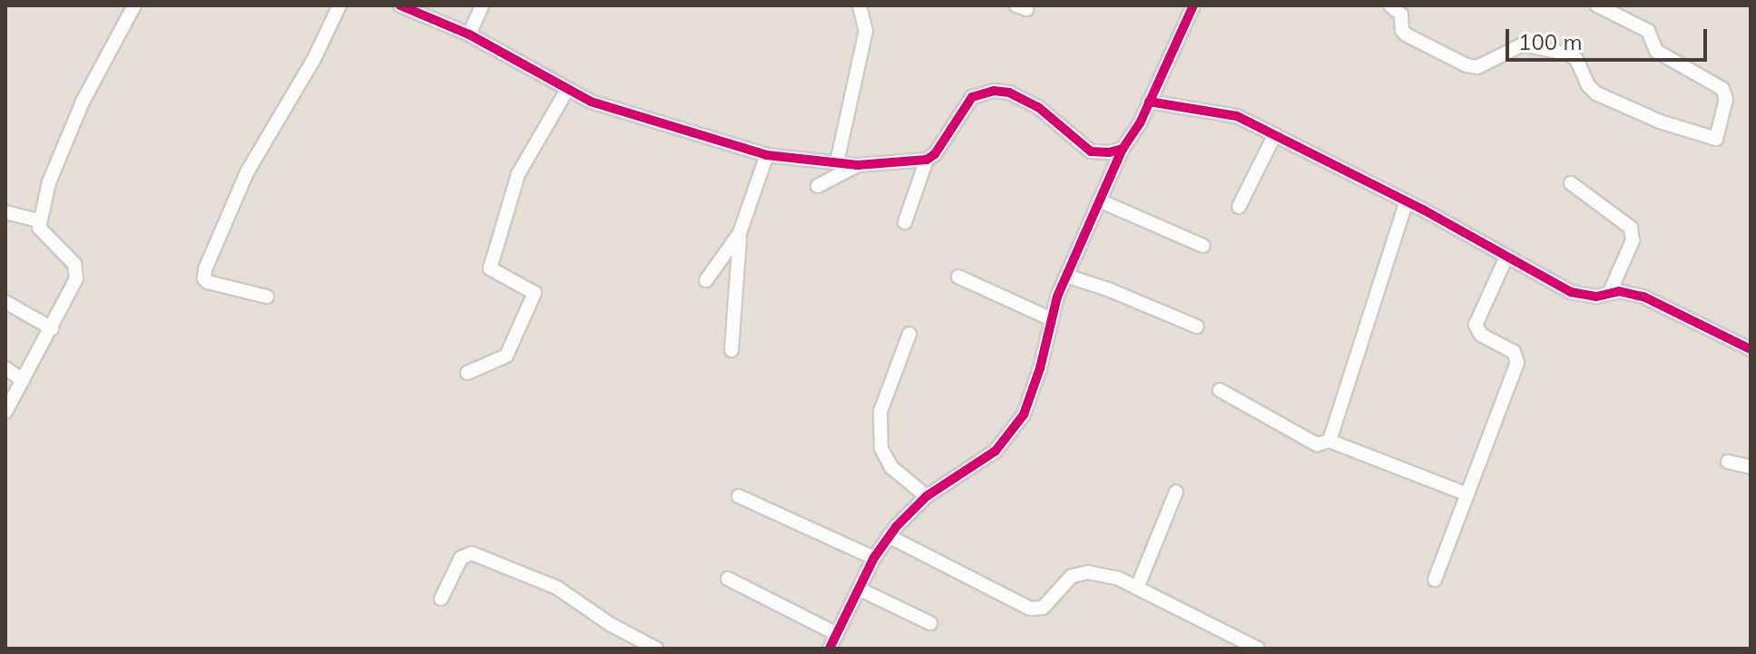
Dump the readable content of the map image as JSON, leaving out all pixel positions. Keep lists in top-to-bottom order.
{
  "scale_bar": "100 m"
}
